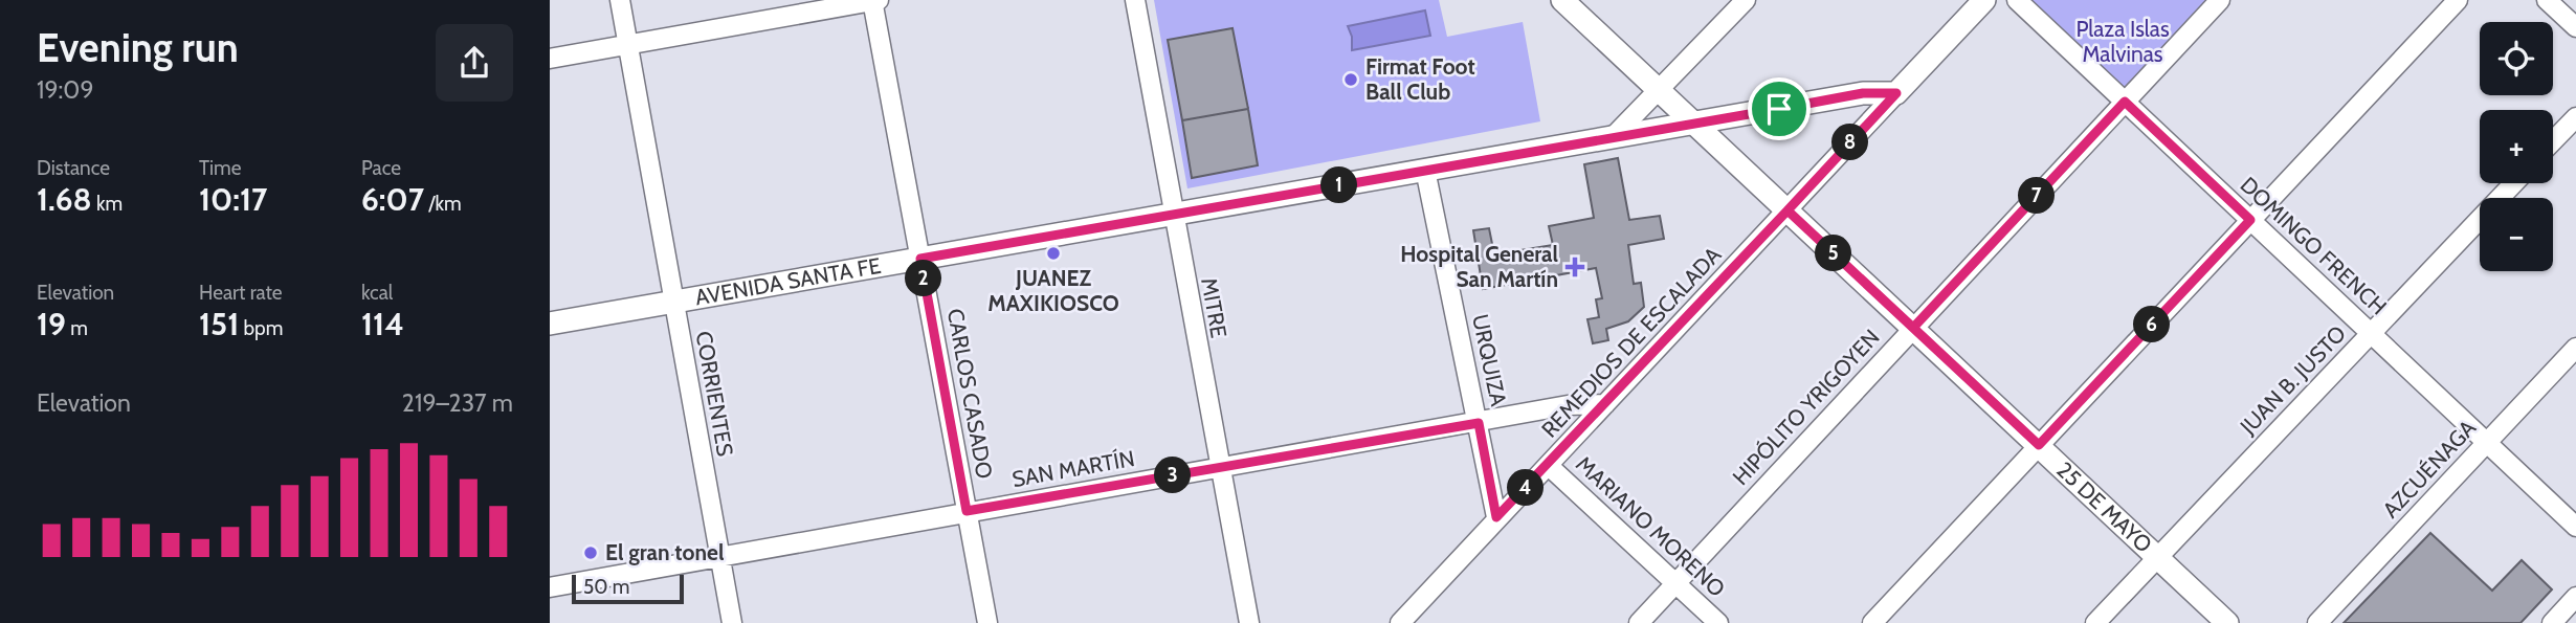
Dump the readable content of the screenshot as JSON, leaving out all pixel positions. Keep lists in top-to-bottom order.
{
  "streets": {
    "street": [
      "DOMINGO FRENCH",
      "AVENIDA SANTA FE",
      "MITRE",
      "REMEDIOS DE ESCALADA",
      "URQUIZA",
      "JUAN B. JUSTO",
      "CORRIENTES",
      "CARLOS CASADO",
      "HIPÓLITO YRIGOYEN",
      "SAN MARTÍN",
      "AZCUÉNAGA",
      "25 DE MAYO",
      "MARIANO MORENO"
    ]
  },
  "crossings": [
    ["DOMINGO FRENCH", "JUAN B. JUSTO"],
    ["DOMINGO FRENCH", "HIPÓLITO YRIGOYEN"],
    ["DOMINGO FRENCH", "AZCUÉNAGA"],
    ["AVENIDA SANTA FE", "MITRE"],
    ["AVENIDA SANTA FE", "REMEDIOS DE ESCALADA"],
    ["AVENIDA SANTA FE", "URQUIZA"],
    ["AVENIDA SANTA FE", "CORRIENTES"],
    ["AVENIDA SANTA FE", "CARLOS CASADO"],
    ["AVENIDA SANTA FE", "25 DE MAYO"],
    ["MITRE", "SAN MARTÍN"],
    ["REMEDIOS DE ESCALADA", "URQUIZA"],
    ["REMEDIOS DE ESCALADA", "SAN MARTÍN"],
    ["REMEDIOS DE ESCALADA", "25 DE MAYO"],
    ["REMEDIOS DE ESCALADA", "MARIANO MORENO"],
    ["URQUIZA", "SAN MARTÍN"],
    ["JUAN B. JUSTO", "25 DE MAYO"],
    ["CORRIENTES", "SAN MARTÍN"],
    ["CARLOS CASADO", "SAN MARTÍN"],
    ["HIPÓLITO YRIGOYEN", "25 DE MAYO"],
    ["HIPÓLITO YRIGOYEN", "MARIANO MORENO"]
  ],
  "parks": ["Plaza Islas Malvinas"],
  "places": {
    "other": ["Firmat Foot Ball Club", "JUANEZ MAXIKIOSCO", "El gran tonel"],
    "health": ["Hospital General San Martín"]
  },
  "scale_bar": "50 m",
  "page": {
    "heading": ["Evening run", "19:09"],
    "map_buttons": ["+", "−"],
    "pins": [
      "8",
      "1",
      "7",
      "5",
      "2",
      "6",
      "3",
      "4"
    ],
    "stats": [
      ["Distance", "1.68 km"],
      ["Time", "10:17"],
      ["Pace", "6:07 /km"],
      ["Elevation", "19 m"],
      ["Heart rate", "151 bpm"],
      ["kcal", "114"]
    ],
    "chart": ["Elevation", "219–237 m"],
    "scale": "50 m"
  }
}
